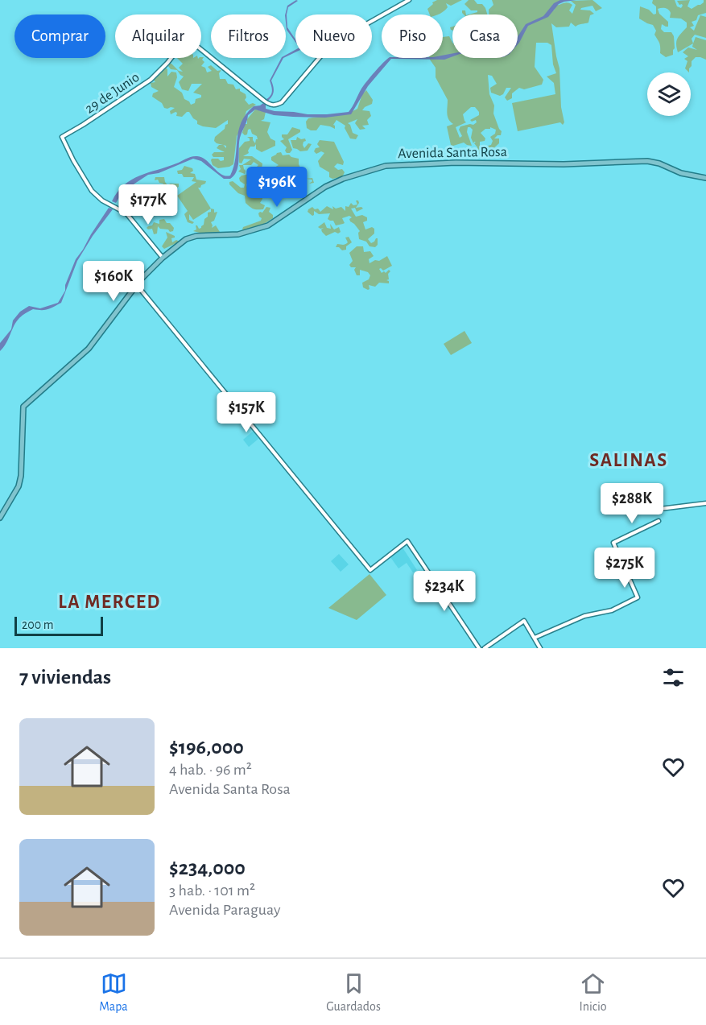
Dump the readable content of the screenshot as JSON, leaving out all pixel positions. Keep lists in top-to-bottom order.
{
  "streets": {
    "main road": ["Avenida Santa Rosa"],
    "street": ["29 de Junio"]
  },
  "crossings": [
    ["29 de Junio", "Avenida Santa Rosa"]
  ],
  "districts": ["SALINAS", "LA MERCED"],
  "scale_bar": "200 m",
  "page": {
    "chip": [
      "Comprar",
      "Alquilar",
      "Filtros",
      "Nuevo",
      "Piso",
      "Casa"
    ],
    "price": [
      "$196K",
      "$177K",
      "$160K",
      "$157K",
      "$288K",
      "$275K",
      "$234K"
    ],
    "scale": "200 m",
    "heading": "7 viviendas",
    "list": [
      {
        "name": "$196,000",
        "note": "4 hab. · 96 m² · Avenida Santa Rosa"
      },
      {
        "name": "$234,000",
        "note": "3 hab. · 101 m² · Avenida Paraguay"
      }
    ],
    "tabs": ["Mapa", "Guardados", "Inicio"]
  }
}
